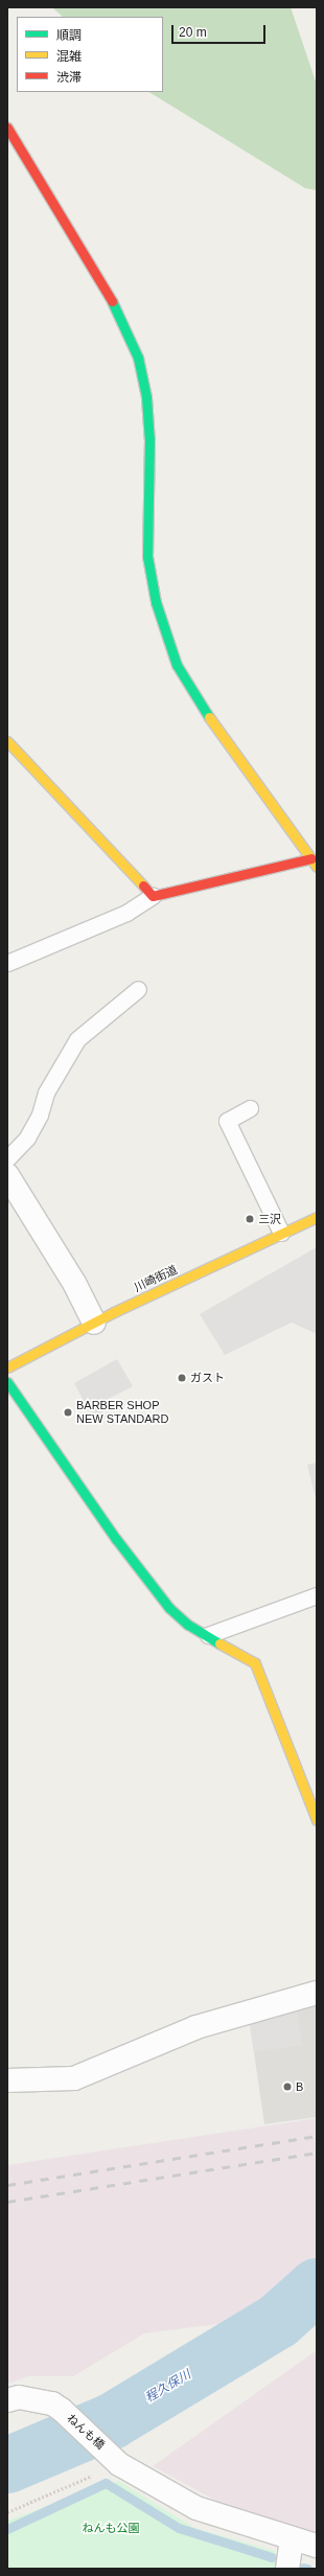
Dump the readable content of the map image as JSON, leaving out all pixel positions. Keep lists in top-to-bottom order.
{
  "streets": {
    "street": ["川崎街道", "ねんも橋"]
  },
  "water": ["程久保川"],
  "parks": ["ねんも公園"],
  "places": [
    "三沢",
    "ガスト",
    "BARBER SHOP NEW STANDARD",
    "B"
  ],
  "legend": ["順調", "混雑", "渋滞"],
  "scale_bar": "20 m"
}
